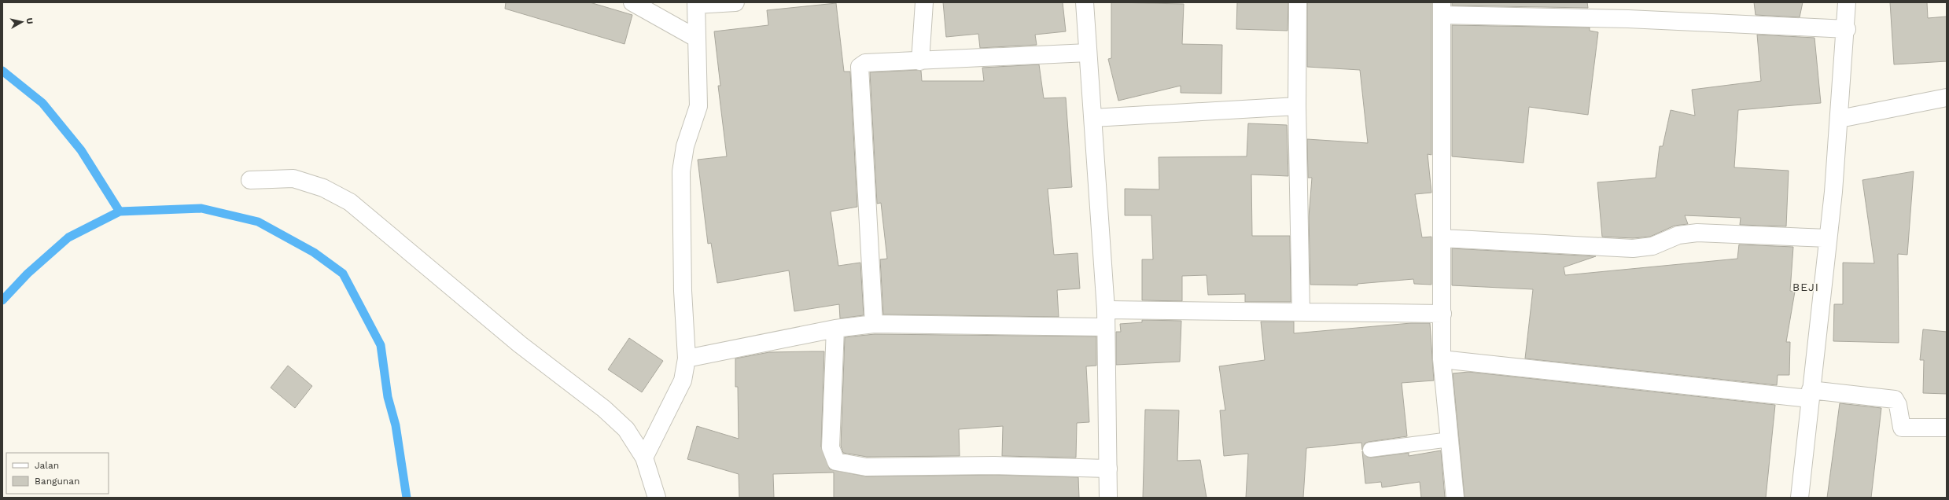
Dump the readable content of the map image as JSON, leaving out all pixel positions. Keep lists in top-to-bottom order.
{
  "districts": ["BEJI"],
  "legend": ["Jalan", "Bangunan"],
  "north": "right"
}
